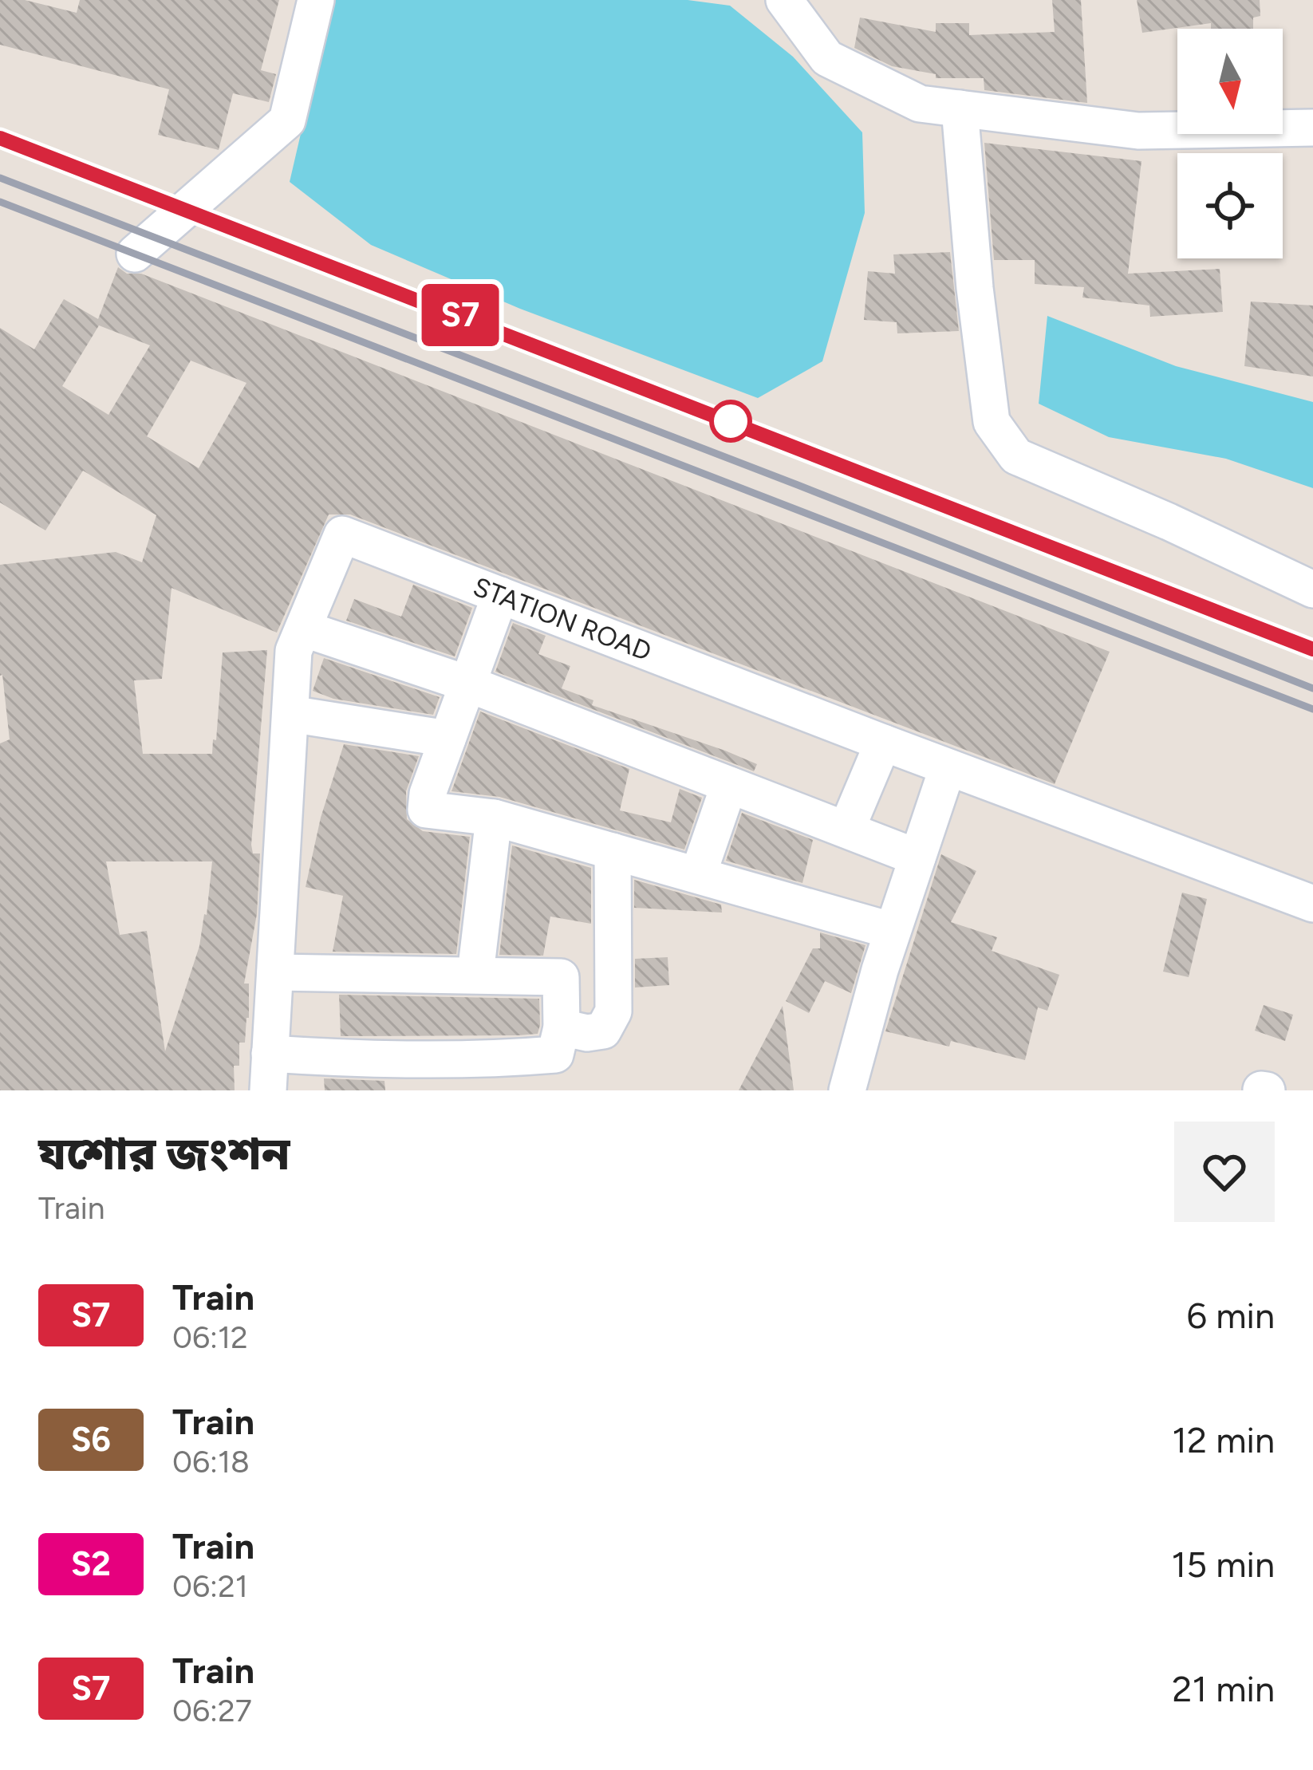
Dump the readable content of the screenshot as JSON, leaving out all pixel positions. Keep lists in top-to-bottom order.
{
  "streets": {
    "street": ["STATION ROAD"]
  },
  "north": "bottom",
  "page": {
    "on_map": "S7",
    "heading": ["যশোর জংশন", "Train"],
    "list": [
      {
        "mark": "S7",
        "name": "Train",
        "note": "06:12",
        "value": "6 min"
      },
      {
        "mark": "S6",
        "name": "Train",
        "note": "06:18",
        "value": "12 min"
      },
      {
        "mark": "S2",
        "name": "Train",
        "note": "06:21",
        "value": "15 min"
      },
      {
        "mark": "S7",
        "name": "Train",
        "note": "06:27",
        "value": "21 min"
      }
    ]
  }
}
